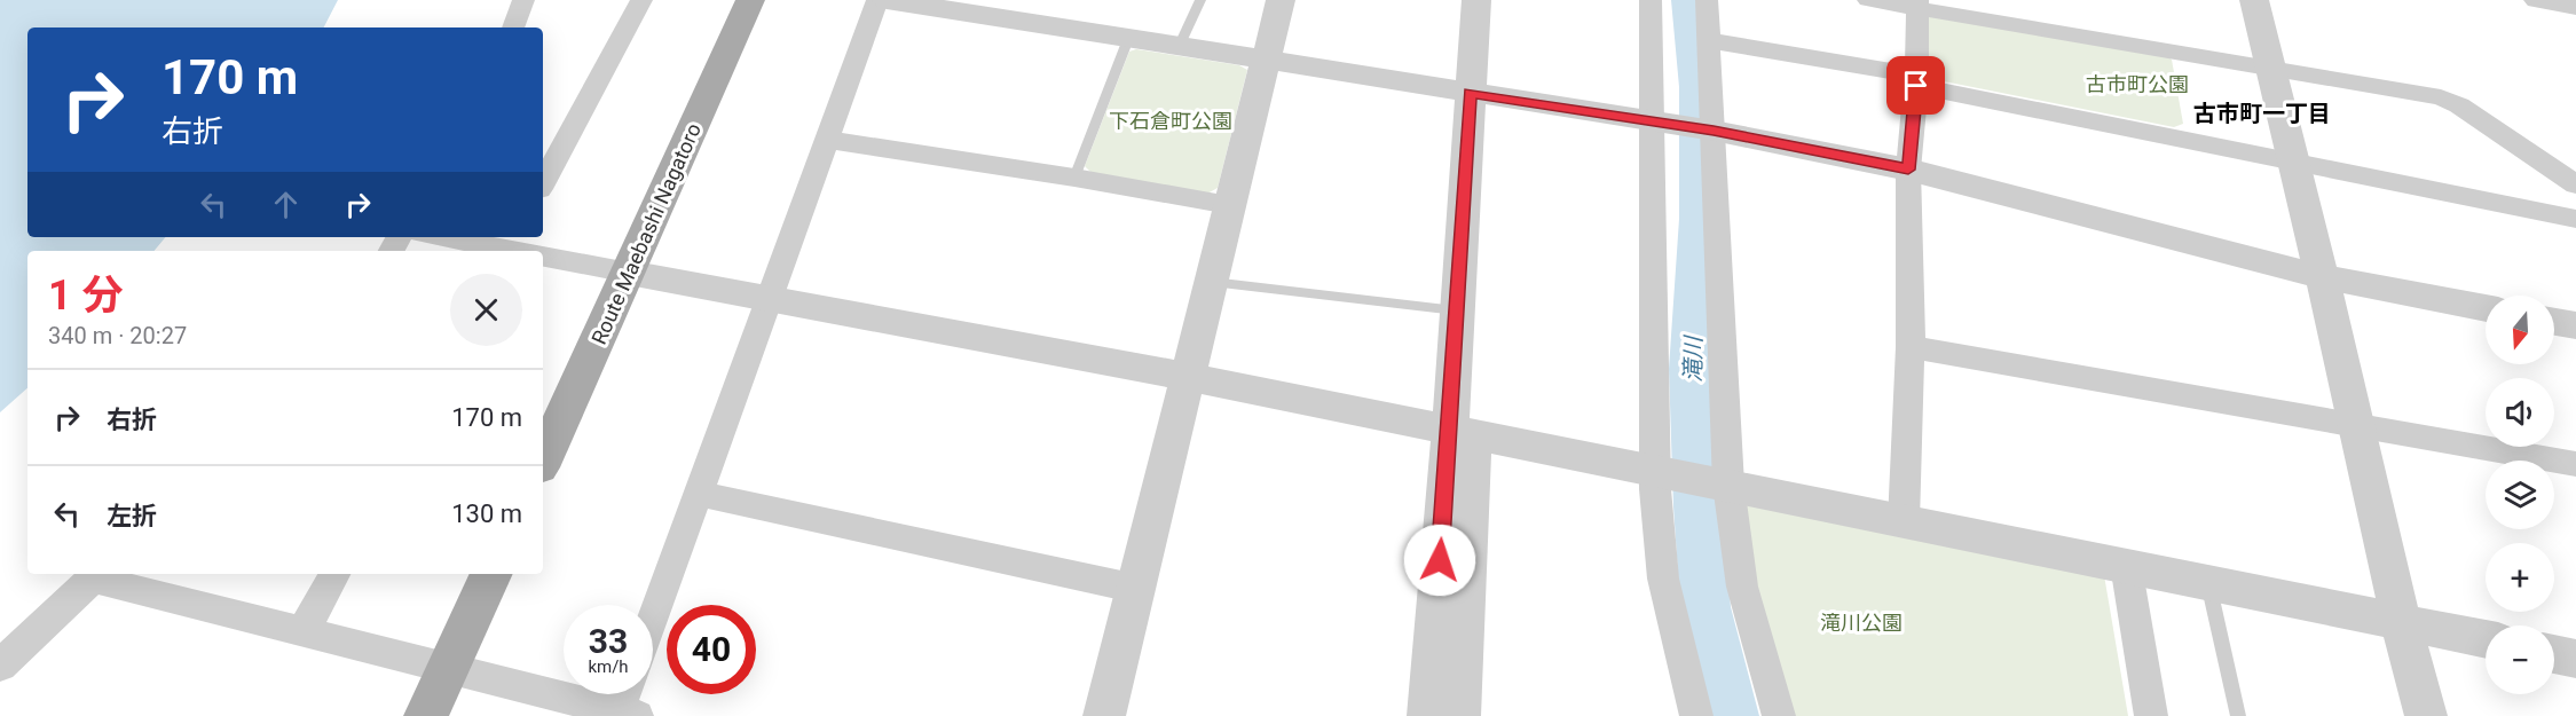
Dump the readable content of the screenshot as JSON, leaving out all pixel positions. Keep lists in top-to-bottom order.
{
  "streets": {
    "main road": ["Route Maebashi Nagatoro"]
  },
  "districts": ["古市町一丁目"],
  "water": ["滝川"],
  "parks": ["古市町公園", "下石倉町公園", "滝川公園"],
  "north": "bottom",
  "page": {
    "turn": ["170 m", "右折"],
    "heading": ["1 分", "340 m · 20:27"],
    "map_buttons": ["+", "−"],
    "list": [
      {
        "name": "右折",
        "value": "170 m"
      },
      {
        "name": "左折",
        "value": "130 m"
      }
    ],
    "speed": "33 km/h",
    "limit": "40"
  }
}
